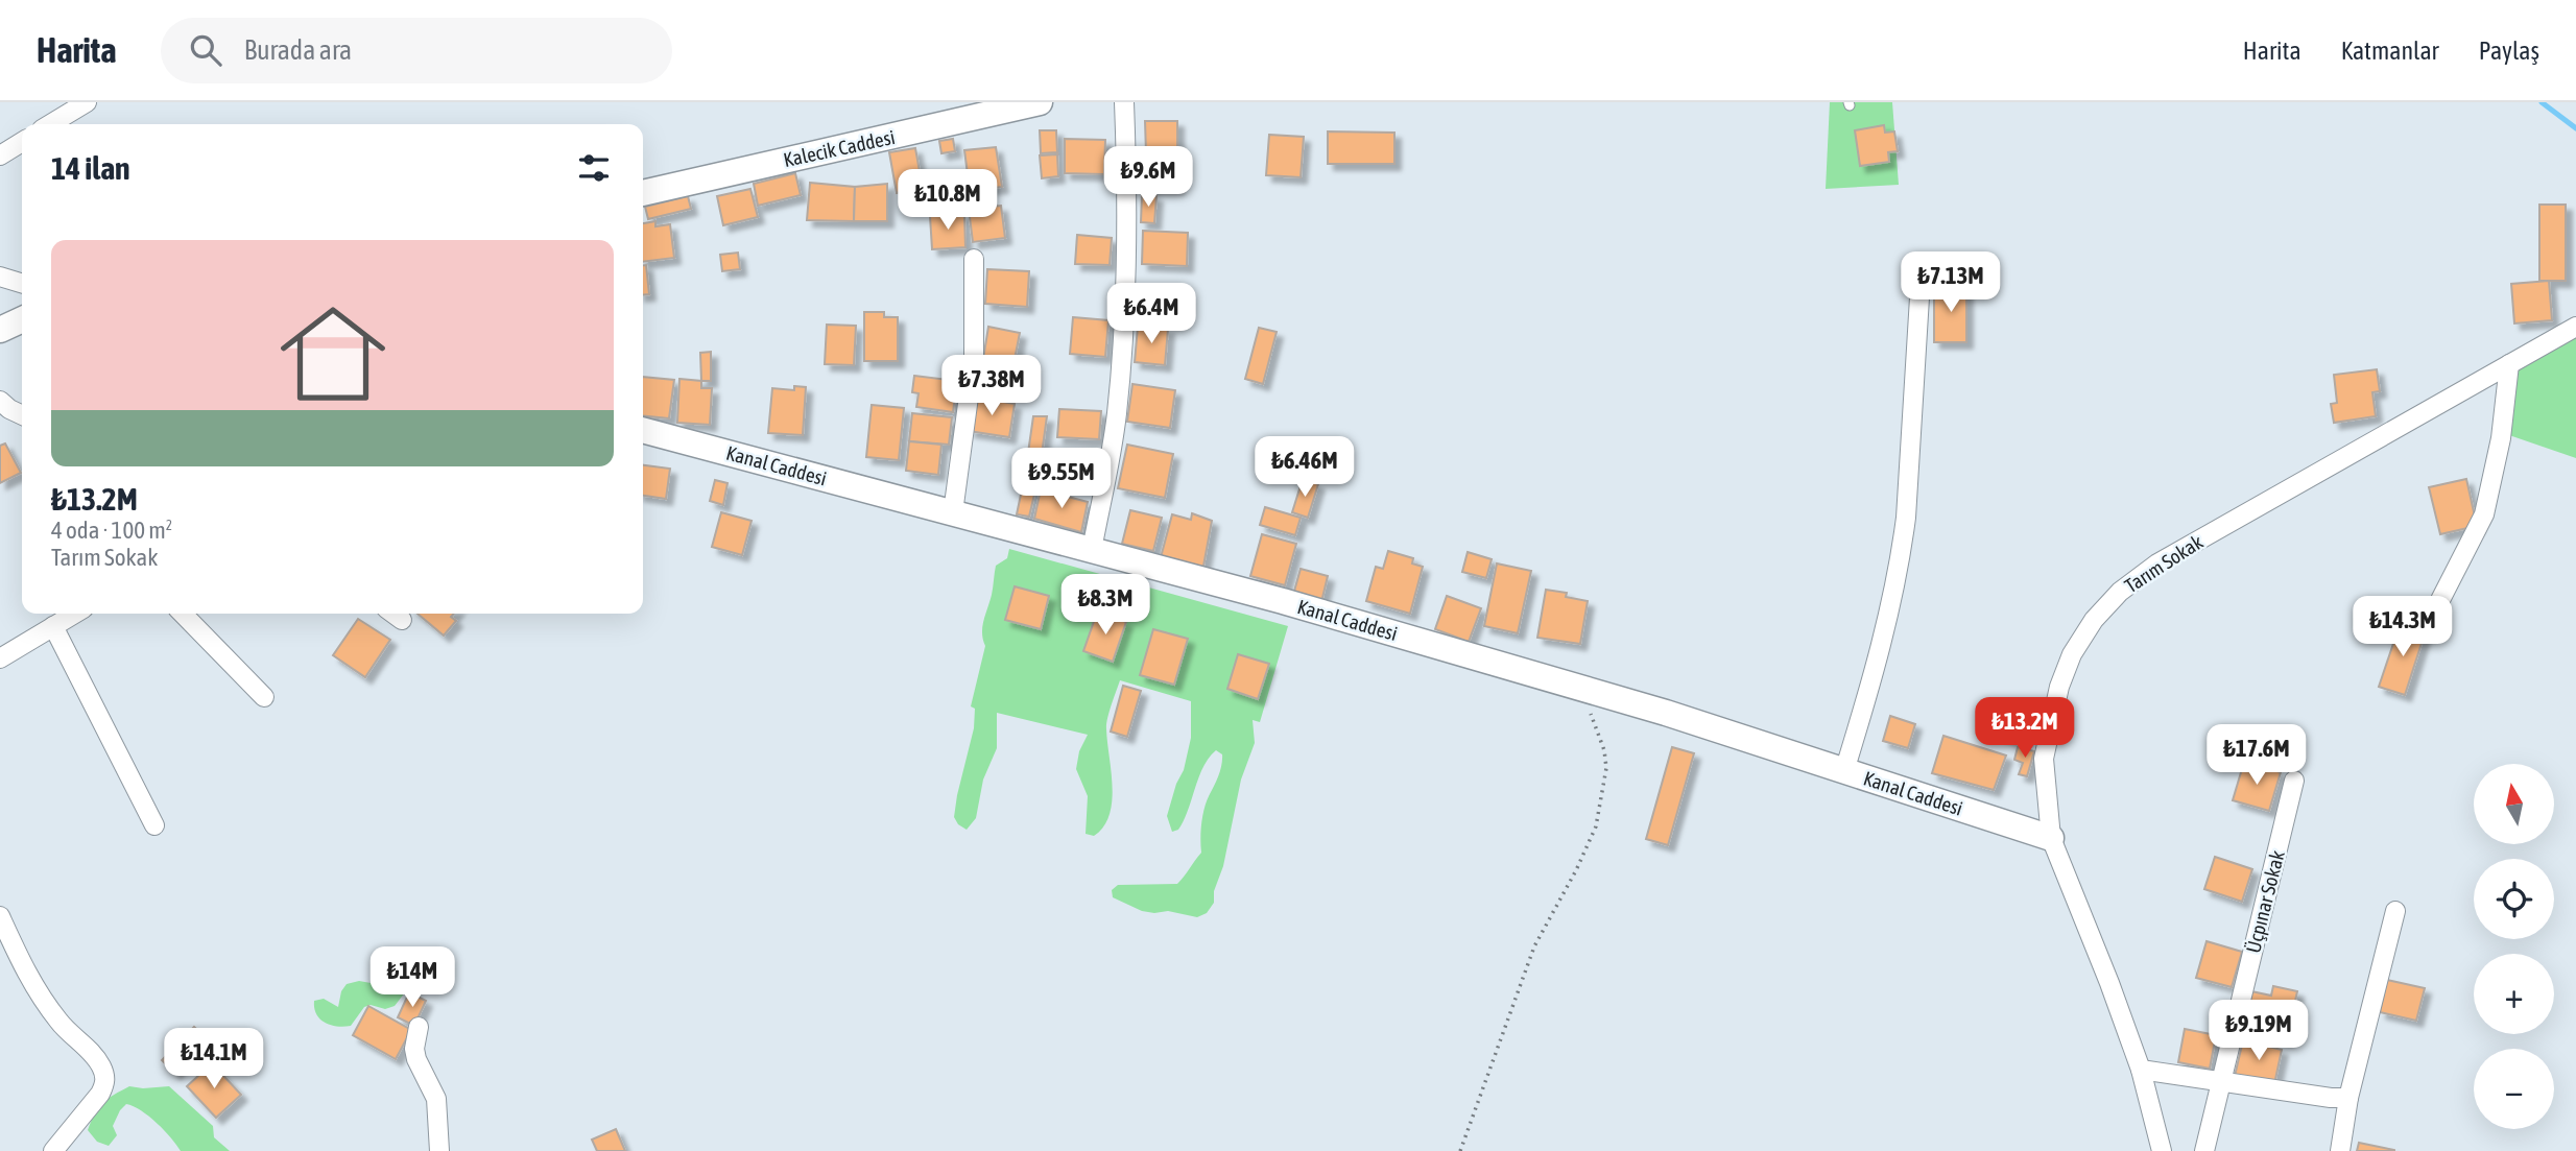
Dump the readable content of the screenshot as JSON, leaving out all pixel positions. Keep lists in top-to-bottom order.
{
  "streets": {
    "street": [
      "Kalecik Caddesi",
      "Kanal Caddesi",
      "Tarım Sokak",
      "Üçpınar Sokak"
    ]
  },
  "crossings": [
    ["Kanal Caddesi", "Tarım Sokak"]
  ],
  "north": "top",
  "page": {
    "header": "Harita",
    "search": "Burada ara",
    "nav": ["Harita", "Katmanlar", "Paylaş"],
    "heading": "14 ilan",
    "price": [
      "₺9.6M",
      "₺10.8M",
      "₺7.13M",
      "₺6.4M",
      "₺7.38M",
      "₺6.46M",
      "₺9.55M",
      "₺8.3M",
      "₺14.3M",
      "₺13.2M",
      "₺17.6M",
      "₺14M",
      "₺9.19M",
      "₺14.1M"
    ],
    "list": [
      {
        "name": "₺13.2M",
        "note": "4 oda · 100 m² · Tarım Sokak"
      }
    ],
    "map_buttons": ["+", "−"]
  }
}
